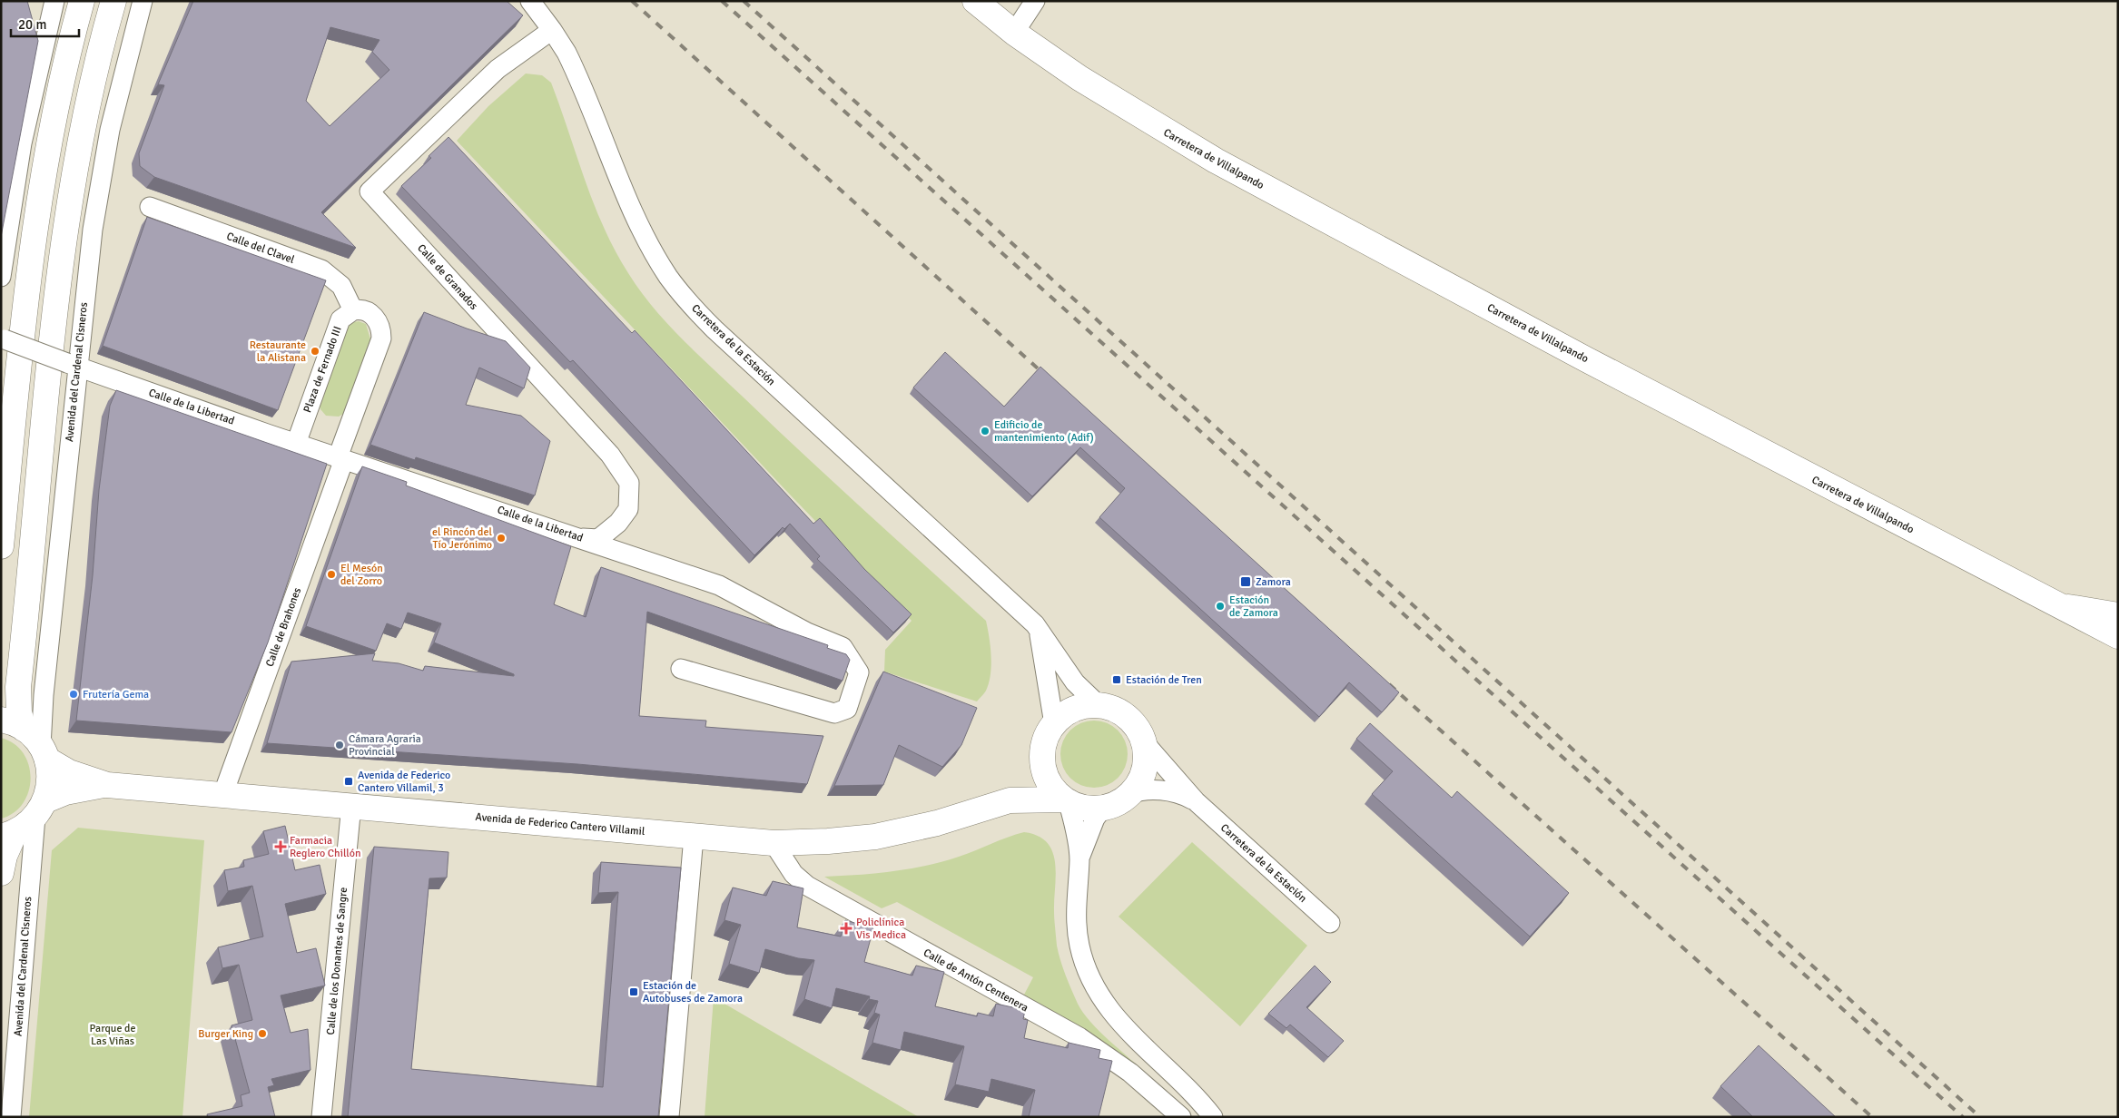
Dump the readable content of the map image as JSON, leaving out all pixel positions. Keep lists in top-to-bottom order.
{
  "streets": {
    "main road": ["Carretera de Villalpando", "Avenida del Cardenal Cisneros", "Avenida de Federico Cantero Villamil"],
    "street": [
      "Calle del Clavel",
      "Calle de Granados",
      "Carretera de la Estación",
      "Plaza de Fernado III",
      "Calle de la Libertad",
      "Calle de Brahones",
      "Calle de los Donantes de Sangre",
      "Calle de Antón Centenera"
    ]
  },
  "crossings": [
    ["Calle del Clavel", "Plaza de Fernado III"],
    ["Calle de Granados", "Carretera de la Estación"],
    ["Calle de Granados", "Calle de la Libertad"],
    ["Carretera de la Estación", "Avenida de Federico Cantero Villamil"],
    ["Plaza de Fernado III", "Calle de la Libertad"],
    ["Avenida del Cardenal Cisneros", "Calle de la Libertad"],
    ["Avenida del Cardenal Cisneros", "Avenida de Federico Cantero Villamil"],
    ["Calle de la Libertad", "Calle de Brahones"],
    ["Calle de Brahones", "Avenida de Federico Cantero Villamil"],
    ["Avenida de Federico Cantero Villamil", "Calle de los Donantes de Sangre"],
    ["Avenida de Federico Cantero Villamil", "Calle de Antón Centenera"]
  ],
  "parks": ["Parque de Las Viñas"],
  "places": {
    "other": [
      "Restaurante la Alistana",
      "Edificio de mantenimiento (Adif)",
      "el Rincón del Tío Jerónimo",
      "El Mesón del Zorro",
      "Estación de Zamora",
      "Frutería Gema",
      "Cámara Agraria Provincial",
      "Burger King"
    ],
    "transit": [
      "Zamora",
      "Estación de Tren",
      "Avenida de Federico Cantero Villamil, 3",
      "Estación de Autobuses de Zamora"
    ],
    "health": ["Farmacia Reglero Chillón", "Policlínica Vis Medica"]
  },
  "scale_bar": "20 m"
}
